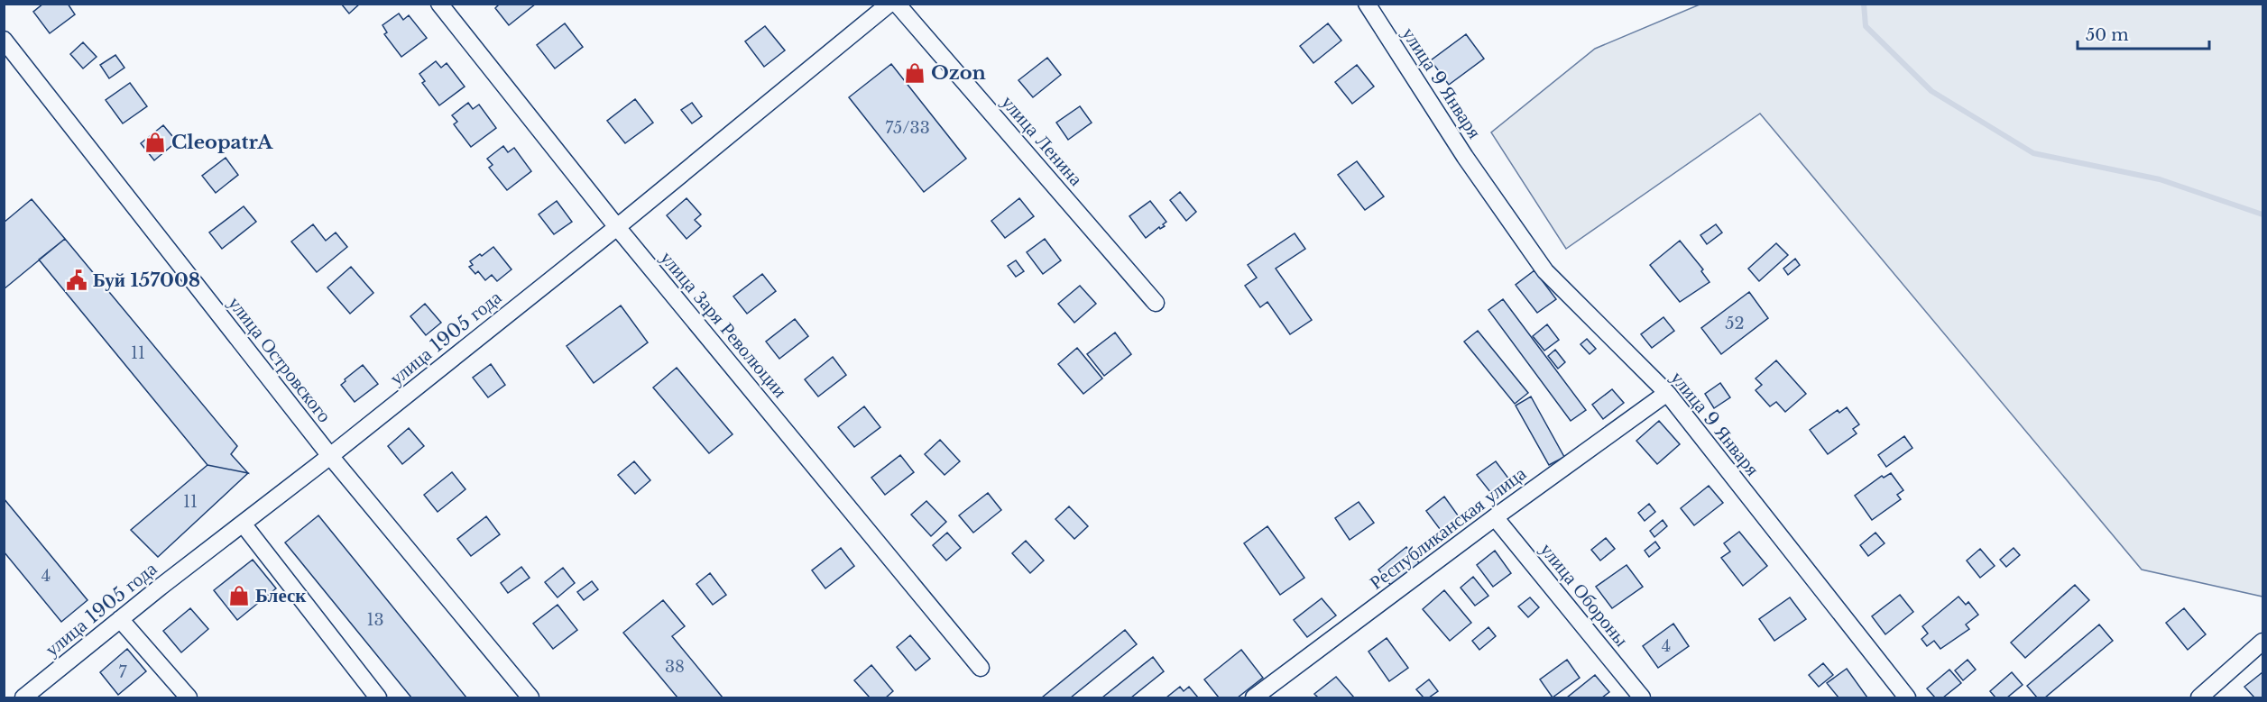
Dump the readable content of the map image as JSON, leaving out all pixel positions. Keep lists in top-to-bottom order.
{
  "streets": {
    "street": [
      "улица 9 Января",
      "улица Ленина",
      "улица Заря Революции",
      "улица 1905 года",
      "улица Островского",
      "Республиканская улица",
      "улица Обороны"
    ]
  },
  "crossings": [
    ["улица 9 Января", "Республиканская улица"],
    ["улица Заря Революции", "улица 1905 года"],
    ["улица 1905 года", "улица Островского"],
    ["Республиканская улица", "улица Обороны"]
  ],
  "places": {
    "shop": ["Ozon", "CleopatrA", "Блеск"],
    "public building": ["Буй 157008"]
  },
  "house_numbers": [
    "75/33",
    "52",
    "11",
    "11",
    "4",
    "13",
    "4",
    "38",
    "7"
  ],
  "scale_bar": "50 m"
}
